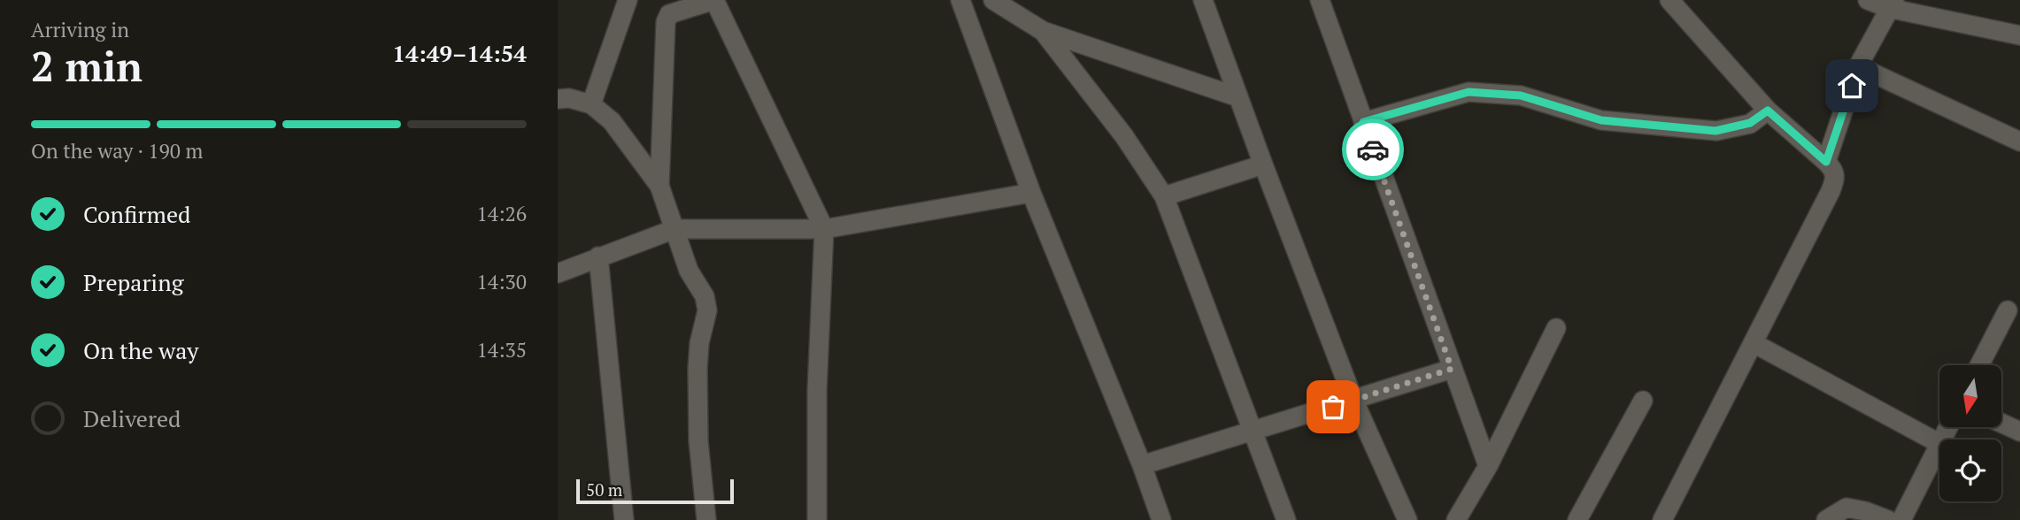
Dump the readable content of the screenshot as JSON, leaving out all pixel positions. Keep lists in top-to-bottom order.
{
  "scale_bar": "50 m",
  "north": "bottom",
  "page": {
    "heading": ["2 min", "Arriving in", "14:49–14:54"],
    "bar": "On the way · 190 m",
    "list": [
      ["Confirmed", "14:26"],
      ["Preparing", "14:30"],
      ["On the way", "14:35"],
      "Delivered"
    ],
    "scale": "50 m"
  }
}
